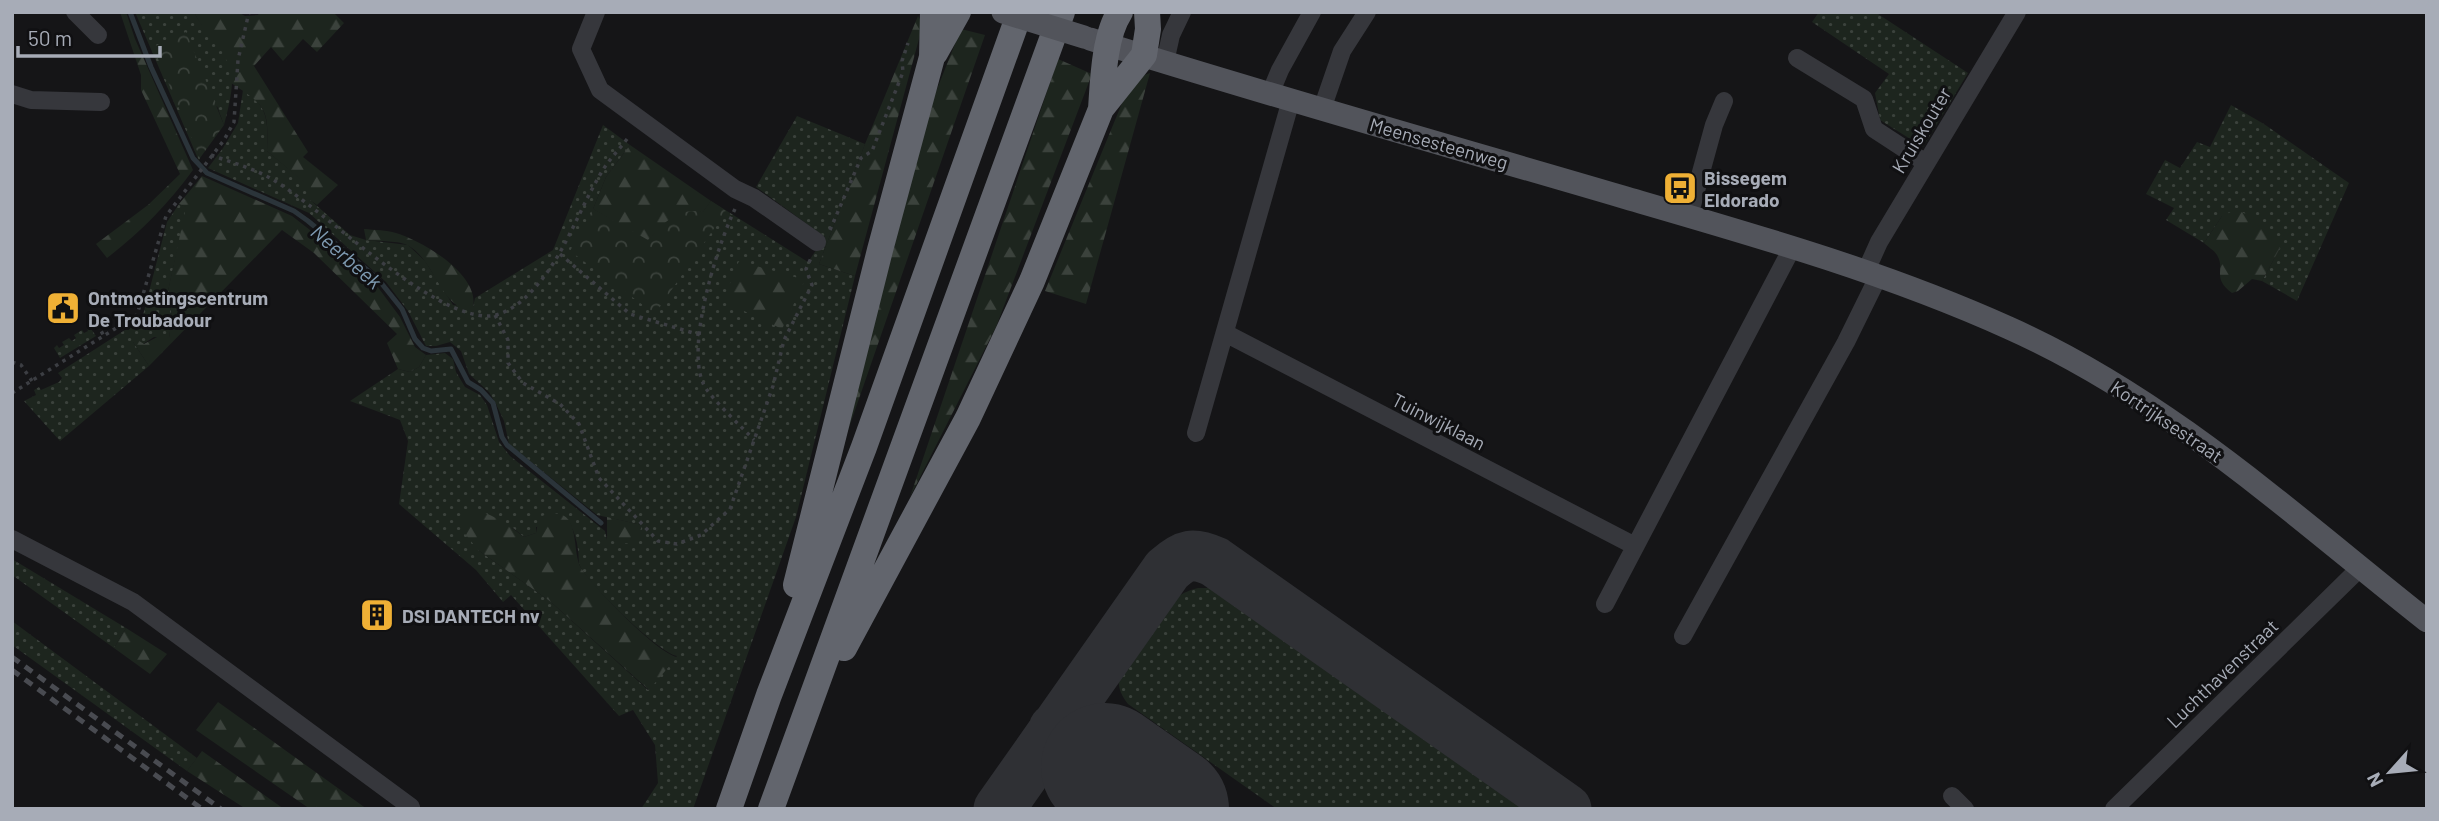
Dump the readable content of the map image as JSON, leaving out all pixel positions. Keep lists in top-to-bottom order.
{
  "streets": {
    "main road": ["Meensesteenweg", "Kortrijksestraat"],
    "street": ["Kruiskouter", "Tuinwijklaan", "Luchthavenstraat"]
  },
  "crossings": [
    ["Kruiskouter", "Meensesteenweg"],
    ["Kruiskouter", "Kortrijksestraat"],
    ["Meensesteenweg", "Kortrijksestraat"],
    ["Kortrijksestraat", "Luchthavenstraat"]
  ],
  "water": ["Neerbeek"],
  "places": {
    "bus stop": ["Bissegem Eldorado"],
    "public building": ["Ontmoetingscentrum De Troubadour"],
    "building": ["DSI DANTECH nv"]
  },
  "scale_bar": "50 m",
  "north": "bottom left"
}
